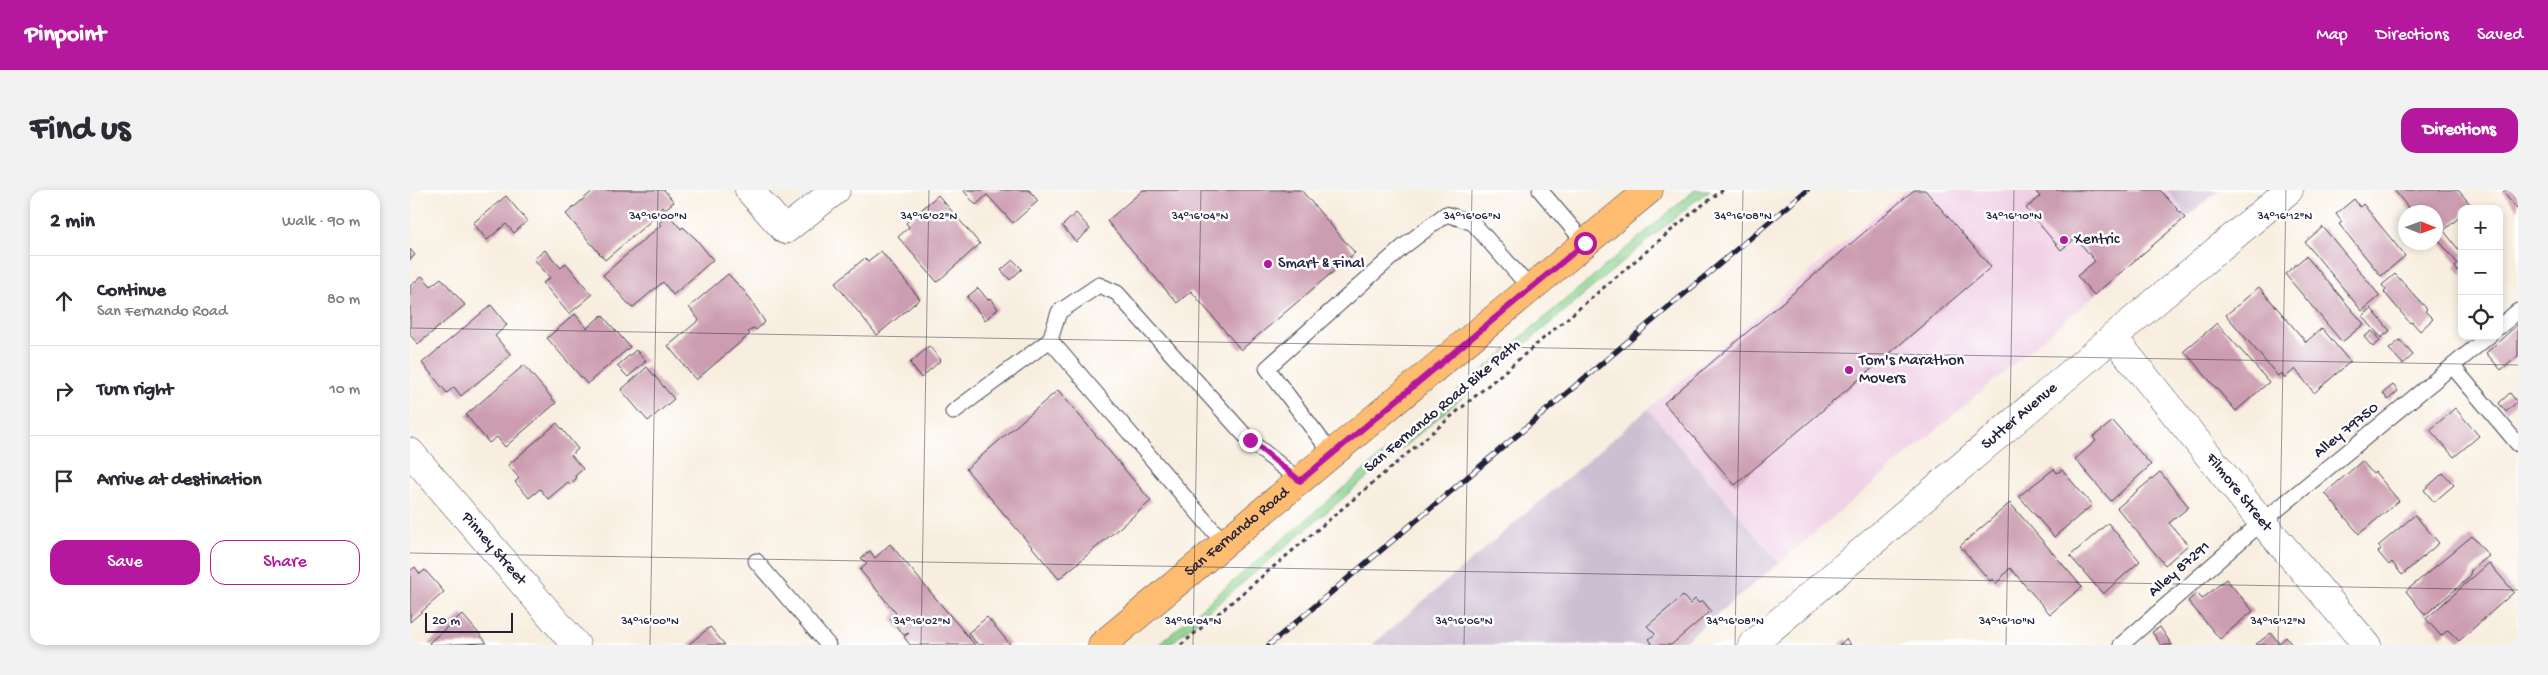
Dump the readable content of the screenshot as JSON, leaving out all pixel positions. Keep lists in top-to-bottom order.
{
  "streets": {
    "main road": ["San Fernando Road"],
    "street": ["Sutter Avenue", "Filmore Street", "Pinney Street"],
    "lane": ["Alley 79750", "Alley 87291"],
    "path": ["San Fernando Road Bike Path"]
  },
  "crossings": [
    ["Sutter Avenue", "Filmore Street"],
    ["Alley 79750", "Filmore Street"],
    ["Alley 79750", "Alley 87291"],
    ["Filmore Street", "Alley 87291"]
  ],
  "places": ["Xentric", "Smart & Final", "Tom's Marathon Movers"],
  "scale_bar": "20 m",
  "north": "right",
  "page": {
    "header": "Pinpoint",
    "nav": ["Map", "Directions", "Saved"],
    "buttons": [
      "Directions",
      ["Save", "Share"]
    ],
    "title": "Find us",
    "heading": ["2 min", "Walk · 90 m"],
    "map_buttons": ["+", "−"],
    "list": [
      ["Continue", "San Fernando Road", "80 m"],
      ["Turn right", "10 m"],
      "Arrive at destination"
    ],
    "scale": "20 m"
  },
  "coordinates": [
    "34°16'00\"N",
    "34°16'02\"N",
    "34°16'04\"N",
    "34°16'06\"N",
    "34°16'08\"N",
    "34°16'10\"N",
    "34°16'12\"N"
  ]
}
